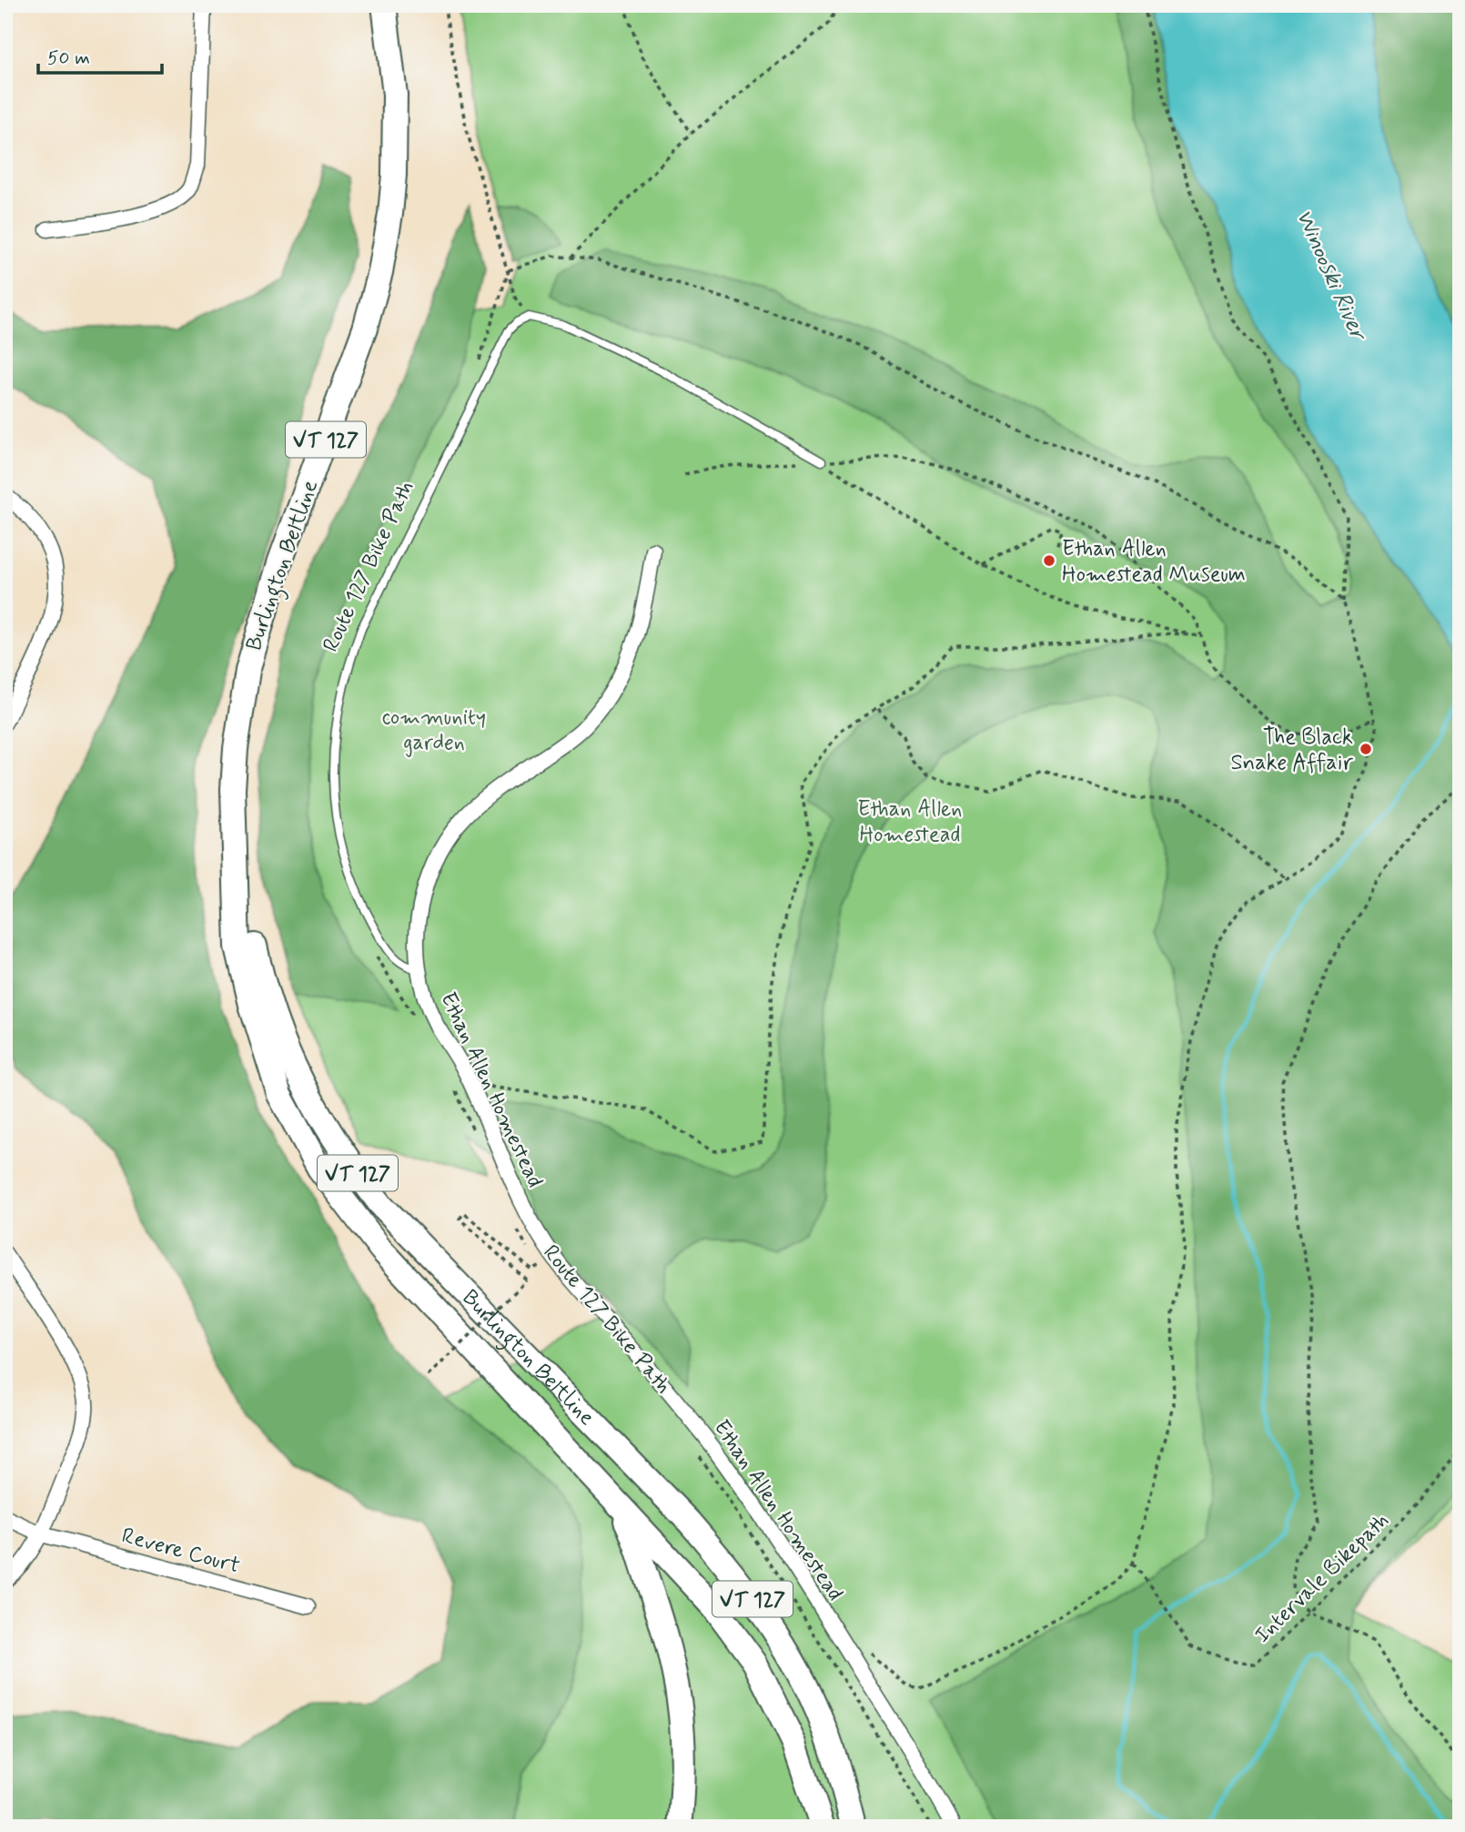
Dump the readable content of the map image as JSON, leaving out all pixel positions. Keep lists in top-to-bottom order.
{
  "streets": {
    "main road": ["VT 127", "Burlington Beltline"],
    "street": ["Ethan Allen Homestead", "Revere Court"],
    "path": ["Route 127 Bike Path", "Intervale Bikepath"]
  },
  "water": ["Winooski River"],
  "parks": ["community garden", "Ethan Allen Homestead"],
  "places": ["Ethan Allen Homestead Museum", "The Black Snake Affair"],
  "scale_bar": "50 m"
}
